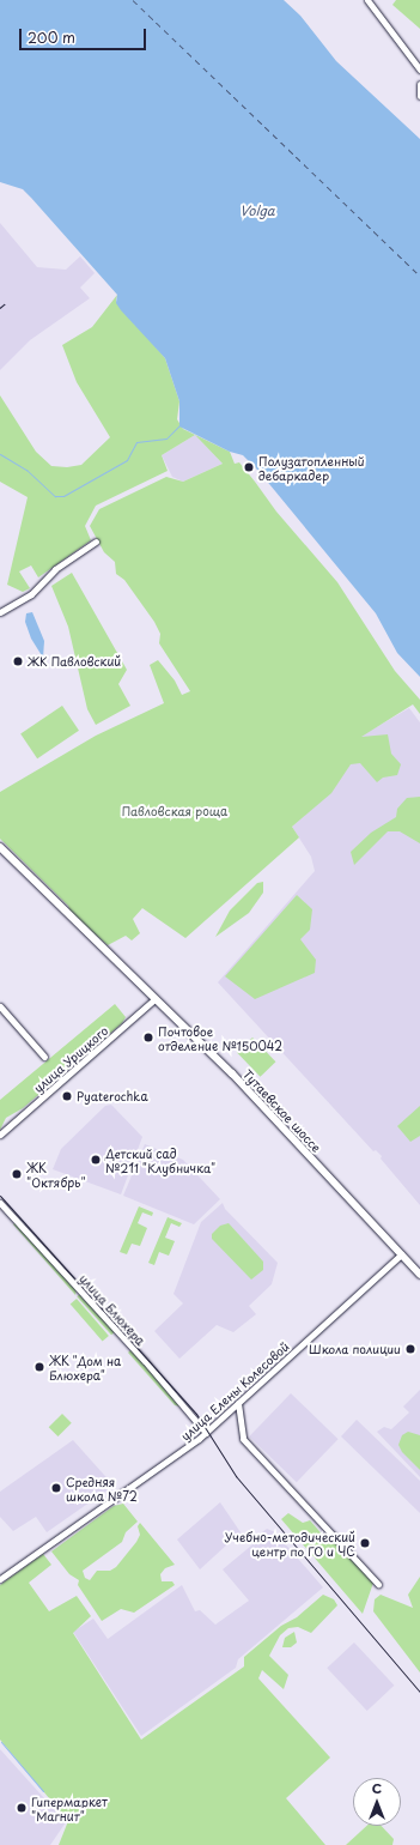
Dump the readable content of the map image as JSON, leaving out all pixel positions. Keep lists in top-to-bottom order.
{
  "streets": {
    "main road": ["Тутаевское шоссе"],
    "street": ["улица Урицкого", "улица Блюхера", "улица Елены Колесовой"]
  },
  "crossings": [
    ["улица Урицкого", "Тутаевское шоссе"],
    ["Тутаевское шоссе", "улица Елены Колесовой"],
    ["улица Блюхера", "улица Елены Колесовой"]
  ],
  "water": ["Volga"],
  "parks": ["Павловская роща"],
  "places": [
    "Полузатопленный дебаркадер",
    "ЖК Павловский",
    "Почтовое отделение №150042",
    "Pyaterochka",
    "Детский сад №211 \"Клубничка\"",
    "ЖК \"Октябрь\"",
    "Школа полиции",
    "ЖК \"Дом на Блюхера\"",
    "Средняя школа №72",
    "Учебно-методический центр по ГО и ЧС",
    "Гипермаркет \"Магнит\""
  ],
  "scale_bar": "200 m",
  "north": "top"
}
